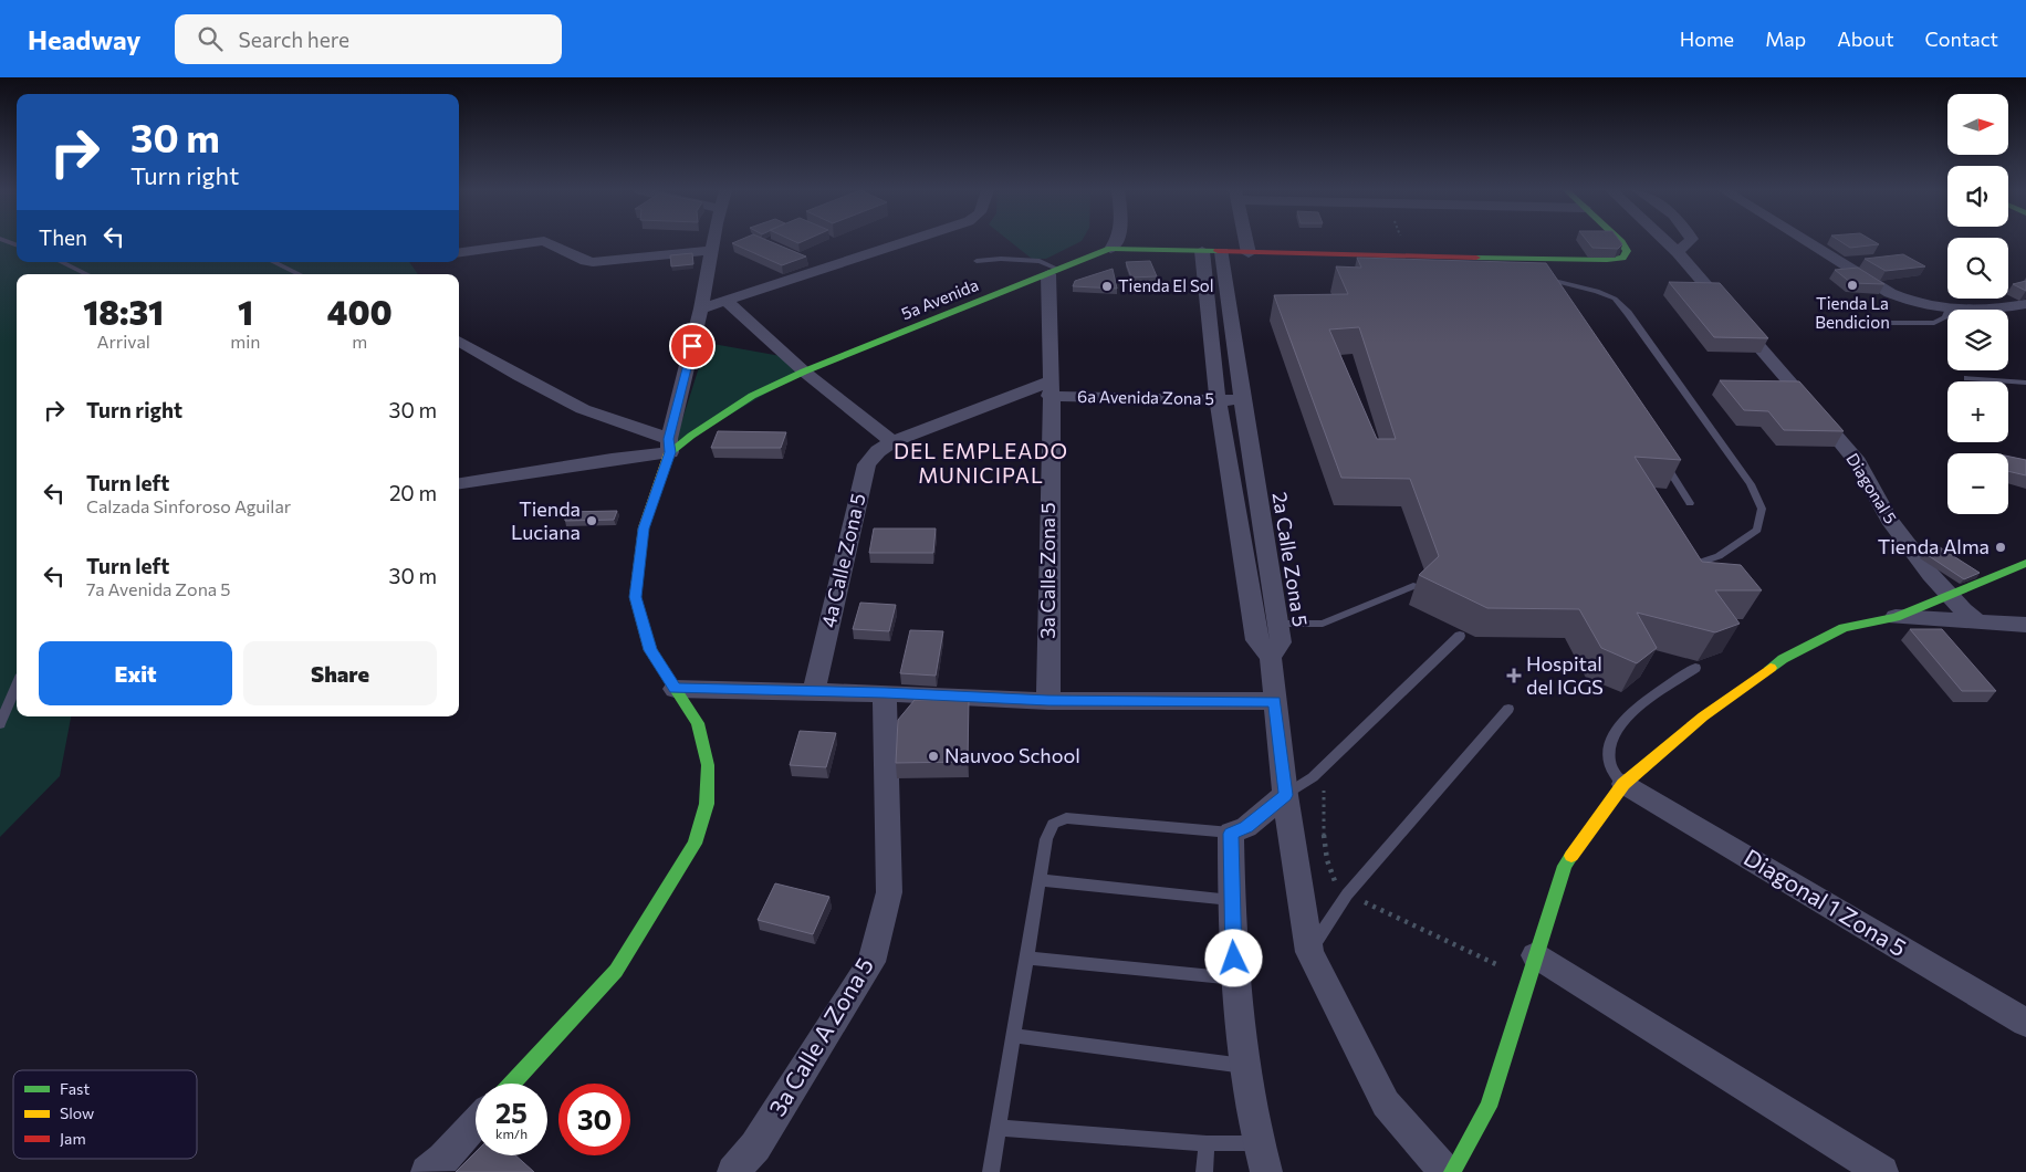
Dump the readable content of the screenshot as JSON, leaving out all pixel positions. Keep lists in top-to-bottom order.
{
  "streets": {
    "street": [
      "5a Avenida",
      "6a Avenida Zona 5",
      "Diagonal 5",
      "2a Calle Zona 5",
      "4a Calle Zona 5",
      "3a Calle Zona 5",
      "Diagonal 1 Zona 5",
      "3a Calle A Zona 5"
    ]
  },
  "crossings": [
    ["5a Avenida", "2a Calle Zona 5"],
    ["5a Avenida", "3a Calle Zona 5"],
    ["6a Avenida Zona 5", "2a Calle Zona 5"],
    ["6a Avenida Zona 5", "4a Calle Zona 5"],
    ["6a Avenida Zona 5", "3a Calle Zona 5"]
  ],
  "districts": ["DEL EMPLEADO MUNICIPAL"],
  "places": {
    "other": [
      "Tienda La Bendicion",
      "Tienda El Sol",
      "Tienda Luciana",
      "Tienda Alma",
      "Nauvoo School"
    ],
    "health": ["Hospital del IGGS"]
  },
  "legend": ["Fast", "Slow", "Jam"],
  "north": "right",
  "page": {
    "header": "Headway",
    "search": "Search here",
    "nav": [
      "Home",
      "Map",
      "About",
      "Contact"
    ],
    "map_buttons": ["+", "−"],
    "turn": ["30 m", "Turn right"],
    "then": "Then",
    "eta": [
      "18:31",
      "Arrival",
      "1",
      "min",
      "400",
      "m"
    ],
    "list": [
      {
        "name": "Turn right",
        "value": "30 m"
      },
      {
        "name": "Turn left",
        "note": "Calzada Sinforoso Aguilar",
        "value": "20 m"
      },
      {
        "name": "Turn left",
        "note": "7a Avenida Zona 5",
        "value": "30 m"
      }
    ],
    "buttons": ["Exit", "Share"],
    "speed": "25 km/h",
    "limit": "30"
  }
}
